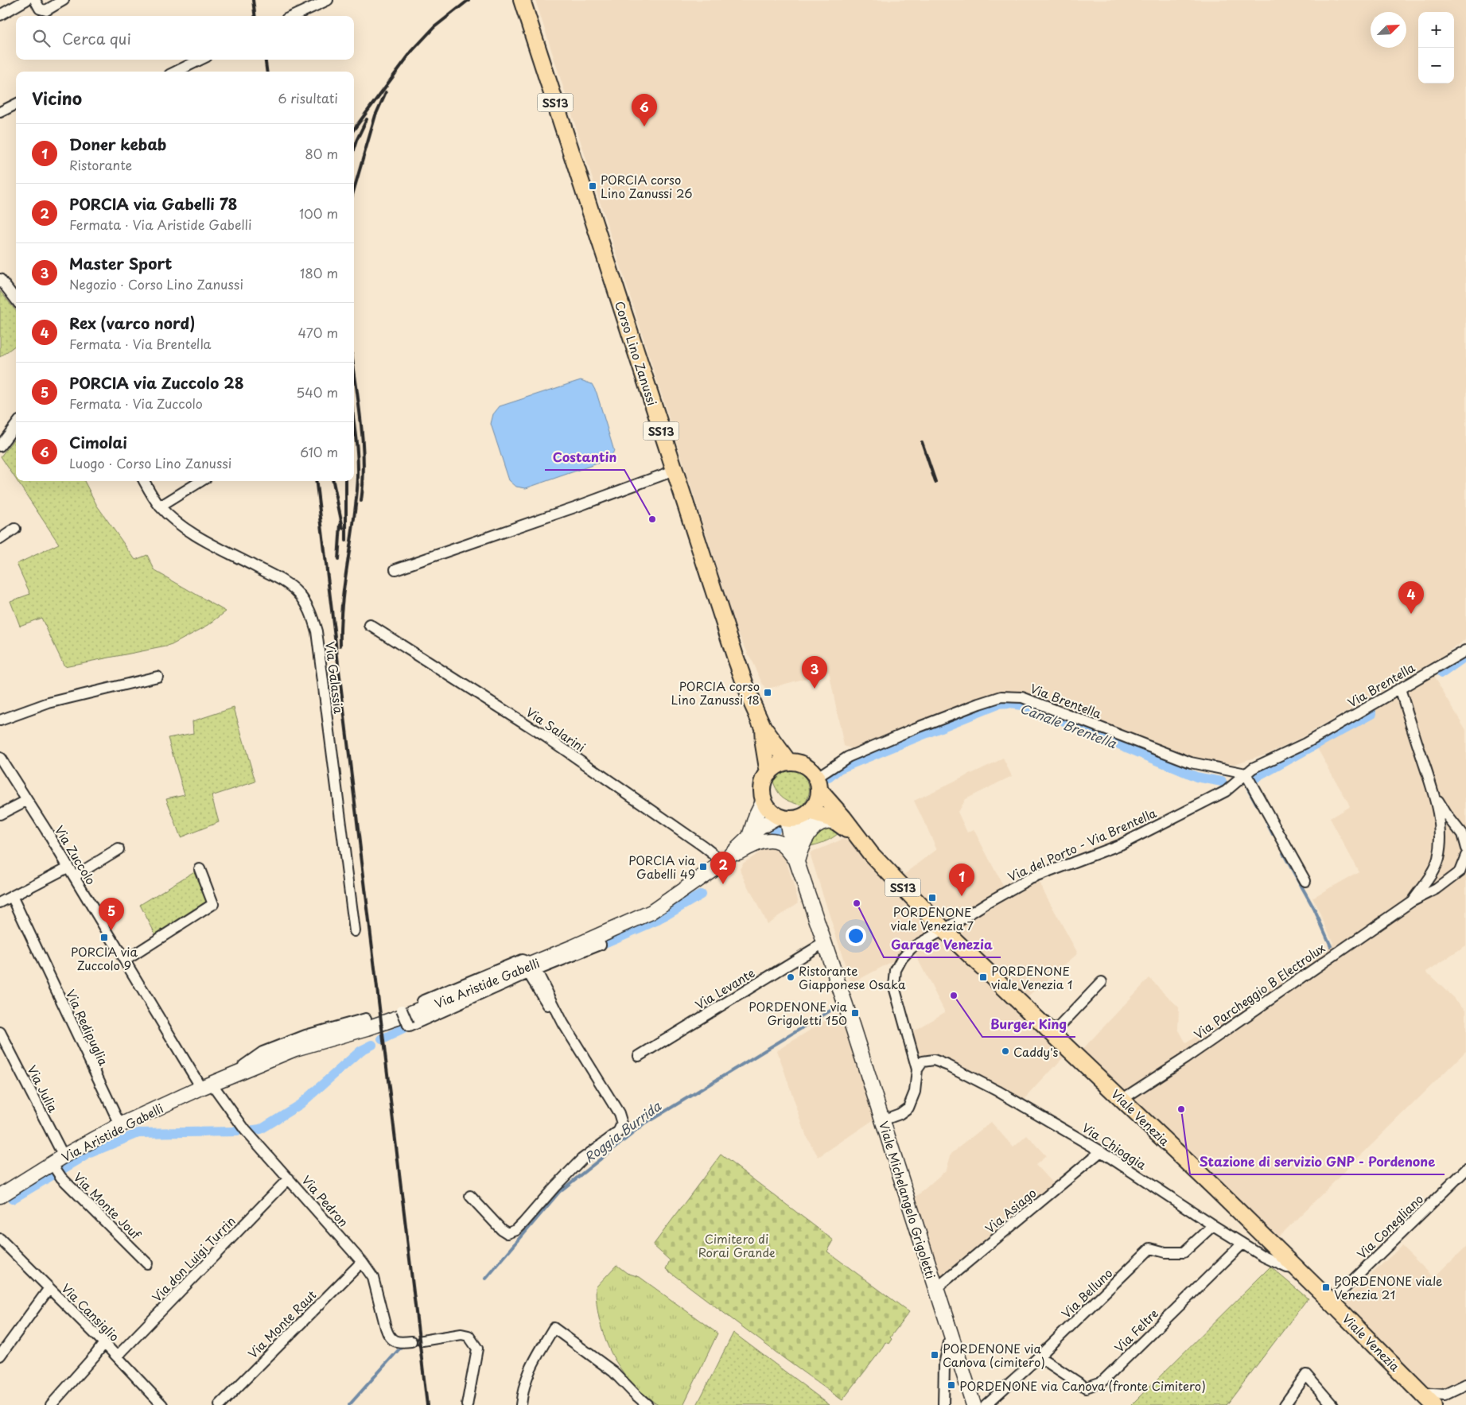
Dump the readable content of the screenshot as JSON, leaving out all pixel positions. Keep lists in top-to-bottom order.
{
  "streets": {
    "main road": [
      "SS13",
      "Corso Lino Zanussi",
      "Via Aristide Gabelli",
      "Viale Venezia",
      "Viale Michelangelo Grigoletti"
    ],
    "street": [
      "Via Galassia",
      "Via Brentella",
      "Via Salarini",
      "Via del Porto - Via Brentella",
      "Via Zuccolo",
      "Via Levante",
      "Via Parcheggio B Electrolux",
      "Via Redipuglia",
      "Via Julia",
      "Via Chioggia",
      "Via Pedron",
      "Via Monte Jouf",
      "Via Asiago",
      "Via Conegliano",
      "Via don Luigi Turrin",
      "Via Belluno",
      "Via Cansiglio",
      "Via Monte Raut",
      "Via Feltre"
    ]
  },
  "crossings": [
    ["SS13", "Via del Porto - Via Brentella"],
    ["SS13", "Viale Venezia"],
    ["Corso Lino Zanussi", "Via Brentella"],
    ["Corso Lino Zanussi", "Via Aristide Gabelli"],
    ["Via Brentella", "Via del Porto - Via Brentella"],
    ["Via Brentella", "Via Aristide Gabelli"],
    ["Via Brentella", "Via Parcheggio B Electrolux"],
    ["Via Salarini", "Via Aristide Gabelli"],
    ["Via del Porto - Via Brentella", "Viale Venezia"],
    ["Via Zuccolo", "Via Aristide Gabelli"],
    ["Via Zuccolo", "Via Pedron"],
    ["Via Aristide Gabelli", "Via Redipuglia"],
    ["Via Aristide Gabelli", "Via Julia"],
    ["Via Aristide Gabelli", "Via Pedron"],
    ["Via Aristide Gabelli", "Via Monte Jouf"],
    ["Via Levante", "Viale Michelangelo Grigoletti"],
    ["Via Parcheggio B Electrolux", "Viale Venezia"],
    ["Viale Venezia", "Via Chioggia"],
    ["Viale Venezia", "Via Conegliano"],
    ["Via Chioggia", "Via Asiago"],
    ["Via Chioggia", "Via Belluno"],
    ["Via Chioggia", "Via Feltre"],
    ["Viale Michelangelo Grigoletti", "Via Asiago"],
    ["Via Pedron", "Via don Luigi Turrin"],
    ["Via Pedron", "Via Monte Raut"],
    ["Via don Luigi Turrin", "Via Cansiglio"],
    ["Via Belluno", "Via Feltre"]
  ],
  "water": ["Canale Brentella", "Roggia Burrida"],
  "parks": ["Cimitero di Rorai Grande"],
  "places": {
    "transit": [
      "PORCIA corso Lino Zanussi 26",
      "PORCIA corso Lino Zanussi 18",
      "PORCIA via Gabelli 49",
      "PORDENONE viale Venezia 7",
      "PORCIA via Zuccolo 9",
      "PORDENONE viale Venezia 1",
      "PORDENONE via Grigoletti 150",
      "PORDENONE viale Venezia 21",
      "PORDENONE via Canova (cimitero)",
      "PORDENONE via Canova (fronte Cimitero)"
    ],
    "other": [
      "Costantin",
      "Garage Venezia",
      "Ristorante Giapponese Osaka",
      "Burger King",
      "Caddy's",
      "Stazione di servizio GNP - Pordenone"
    ]
  },
  "north": "top right",
  "page": {
    "map_buttons": ["+", "−"],
    "search": "Cerca qui",
    "heading": ["Vicino", "6 risultati"],
    "pins": [
      "6",
      "4",
      "3",
      "2",
      "1",
      "5"
    ],
    "list": [
      {
        "mark": "1",
        "name": "Doner kebab",
        "note": "Ristorante",
        "value": "80 m"
      },
      {
        "mark": "2",
        "name": "PORCIA via Gabelli 78",
        "note": "Fermata · Via Aristide Gabelli",
        "value": "100 m"
      },
      {
        "mark": "3",
        "name": "Master Sport",
        "note": "Negozio · Corso Lino Zanussi",
        "value": "180 m"
      },
      {
        "mark": "4",
        "name": "Rex (varco nord)",
        "note": "Fermata · Via Brentella",
        "value": "470 m"
      },
      {
        "mark": "5",
        "name": "PORCIA via Zuccolo 28",
        "note": "Fermata · Via Zuccolo",
        "value": "540 m"
      },
      {
        "mark": "6",
        "name": "Cimolai",
        "note": "Luogo · Corso Lino Zanussi",
        "value": "610 m"
      }
    ]
  }
}
